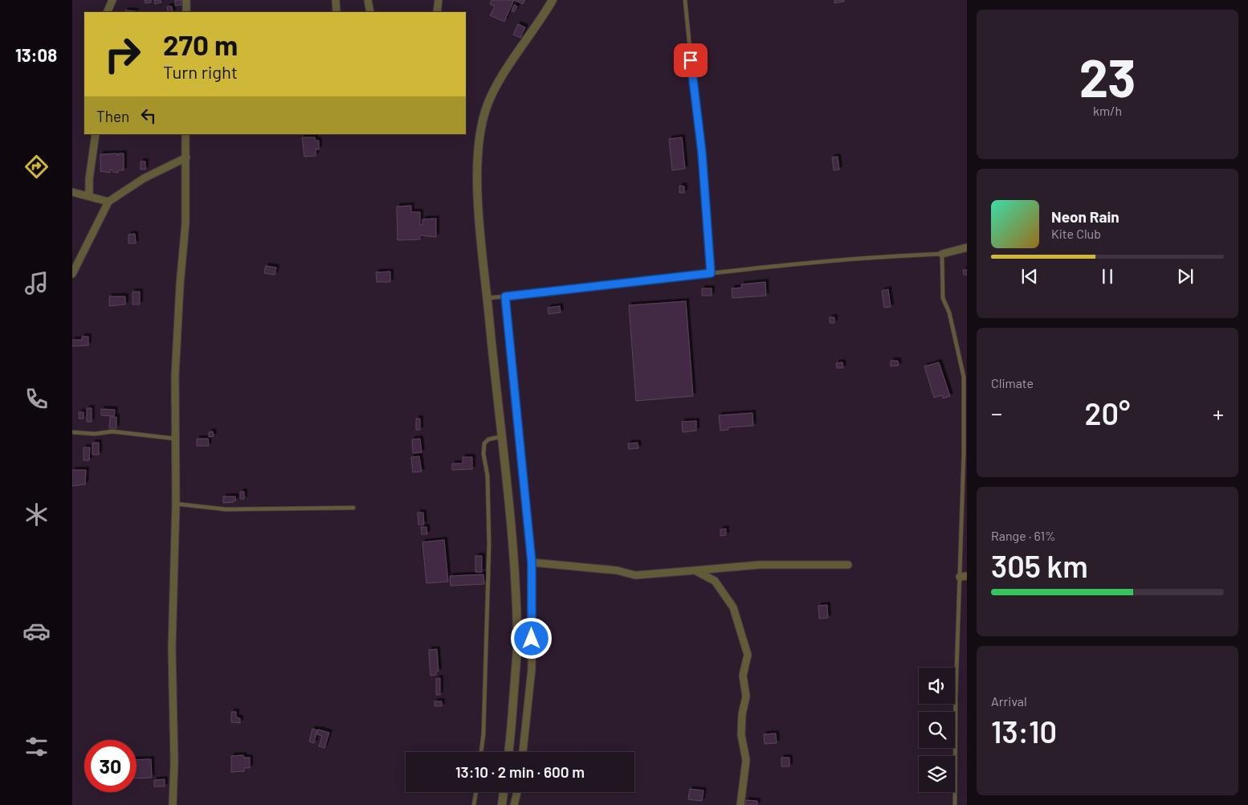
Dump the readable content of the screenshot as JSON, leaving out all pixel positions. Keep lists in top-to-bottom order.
{
  "page": {
    "tabs": "13:08",
    "tile": [
      ["23", "km/h"],
      "Climate",
      ["Range · 61%", "305 km"],
      ["Arrival", "13:10"]
    ],
    "turn": ["270 m", "Turn right"],
    "then": "Then",
    "song": ["Neon Rain", "Kite Club"],
    "heat": ["−", "20°", "+"],
    "limit": "30",
    "trip": "13:10 · 2 min · 600 m"
  }
}
